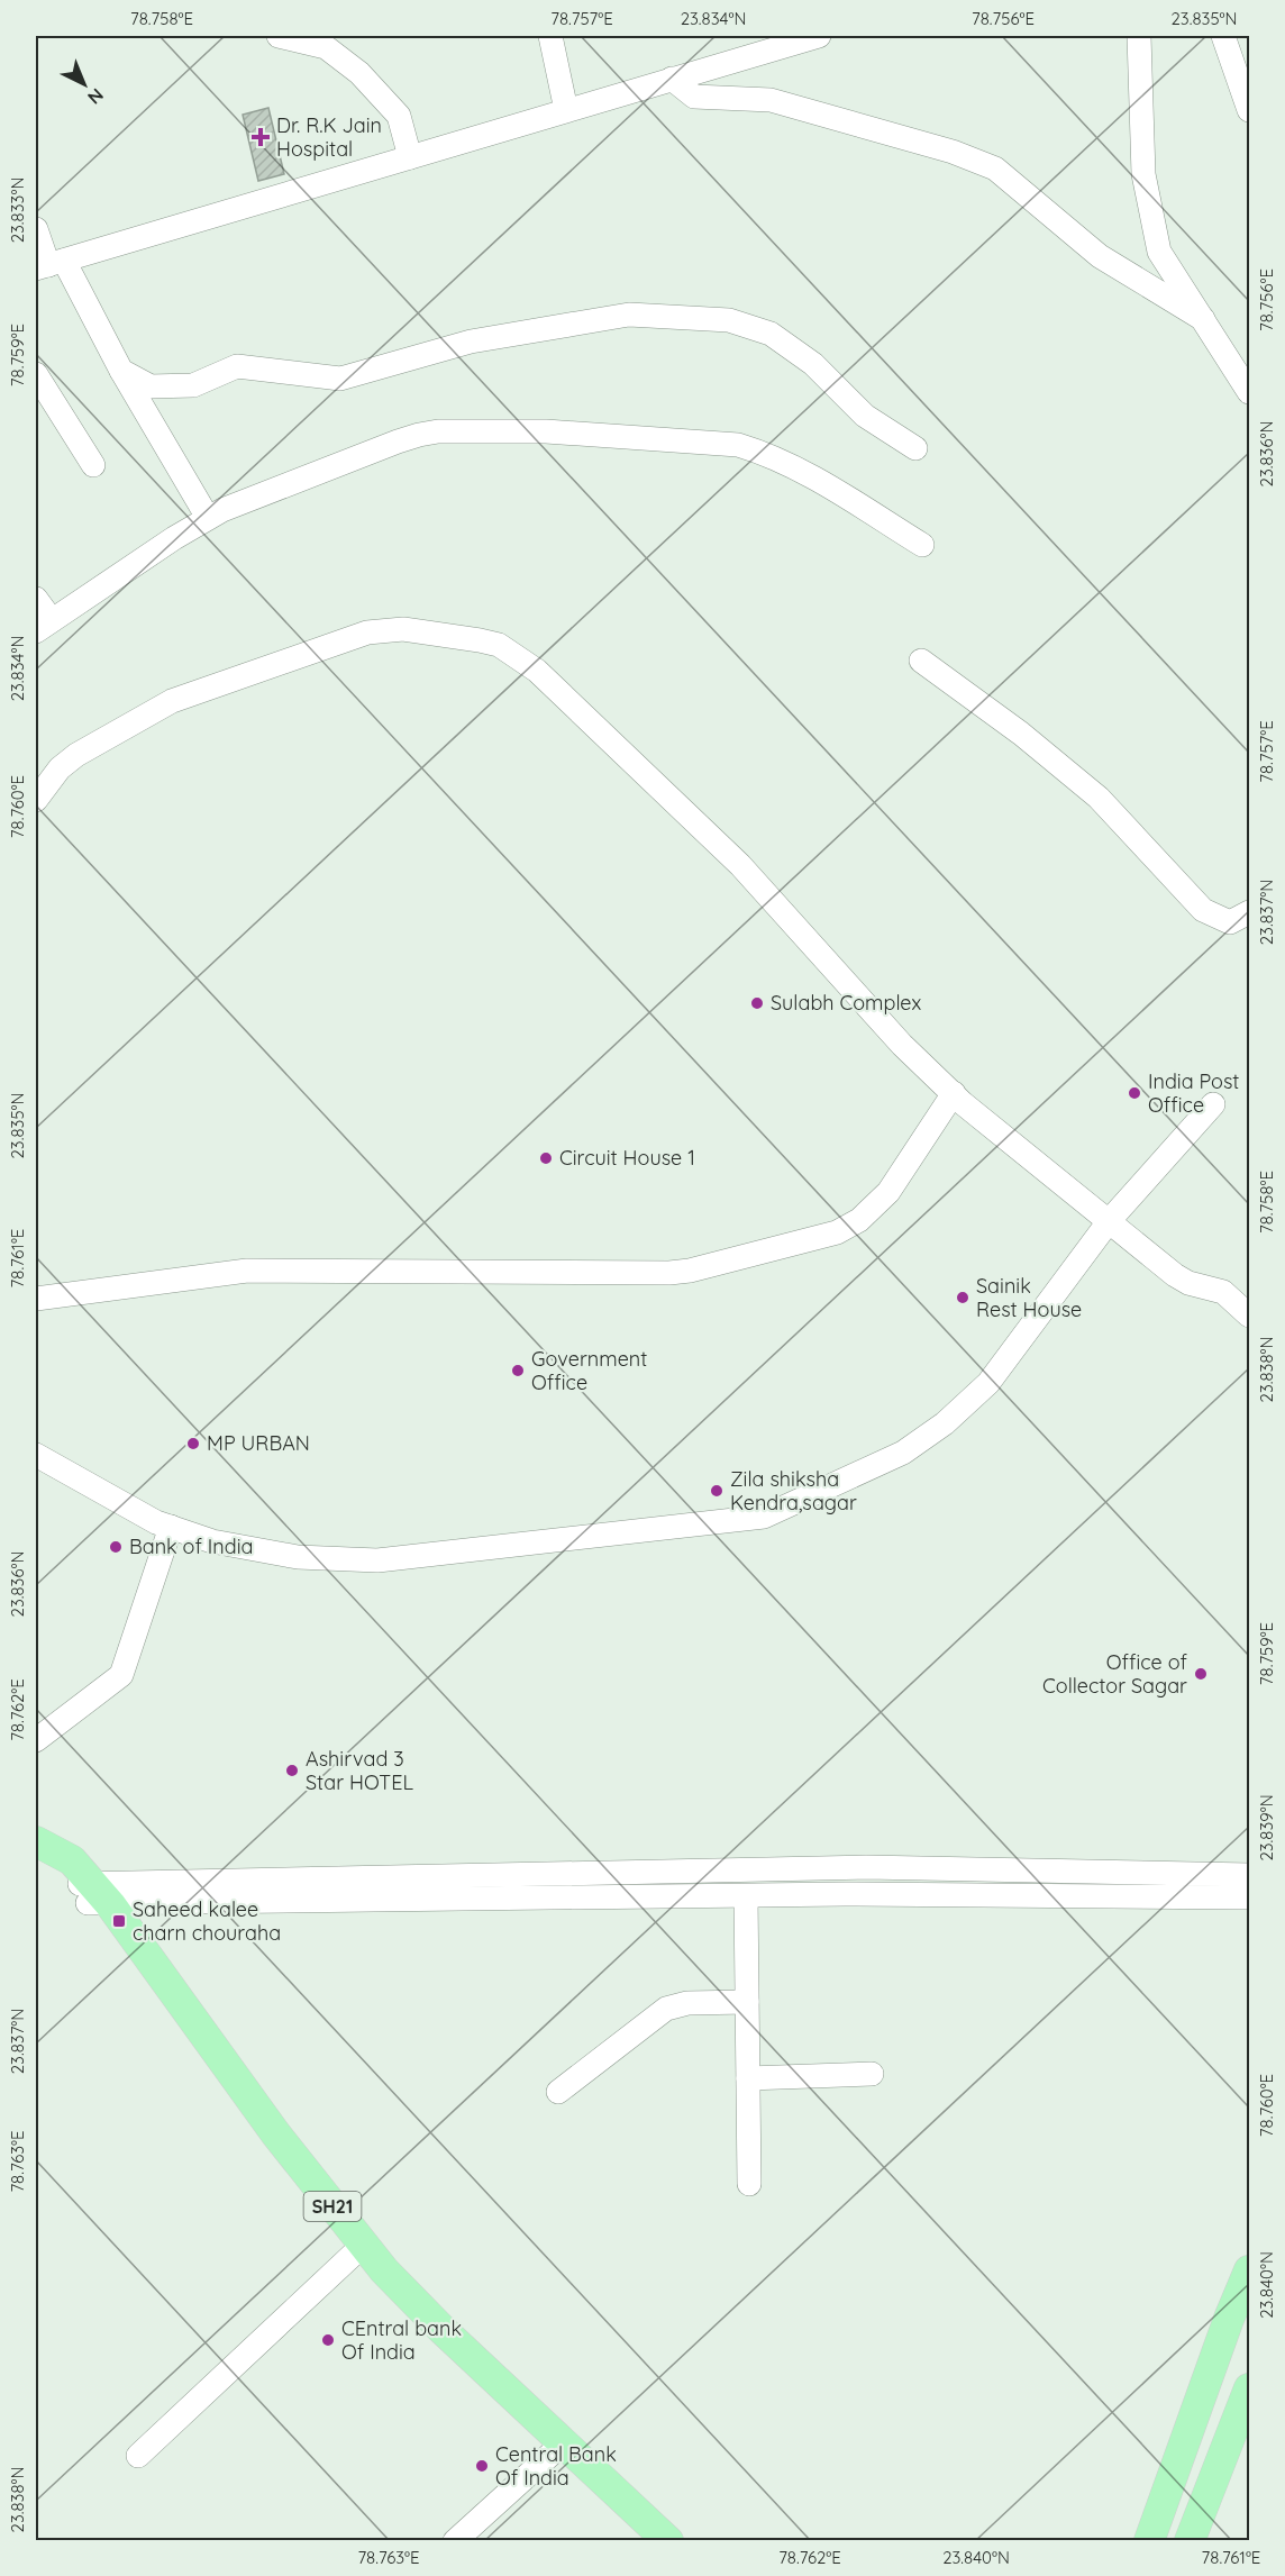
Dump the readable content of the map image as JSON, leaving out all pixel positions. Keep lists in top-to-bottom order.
{
  "streets": {
    "main road": ["SH21"]
  },
  "places": {
    "health": ["Dr. R.K Jain Hospital"],
    "other": [
      "Sulabh Complex",
      "India Post Office",
      "Circuit House 1",
      "Sainik Rest House",
      "Government Office",
      "MP URBAN",
      "Zila shiksha Kendra,sagar",
      "Bank of India",
      "Office of Collector Sagar",
      "Ashirvad 3 Star HOTEL",
      "CEntral bank Of India",
      "Central Bank Of India"
    ],
    "transit": ["Saheed kalee charn chouraha"]
  },
  "north": "bottom right",
  "coordinates": [
    "78.758°E",
    "78.757°E",
    "23.834°N",
    "78.756°E",
    "23.835°N",
    "23.833°N",
    "78.759°E",
    "23.836°N",
    "78.760°E",
    "23.837°N",
    "78.761°E",
    "23.838°N",
    "78.762°E",
    "23.839°N",
    "78.763°E",
    "23.840°N"
  ]
}
